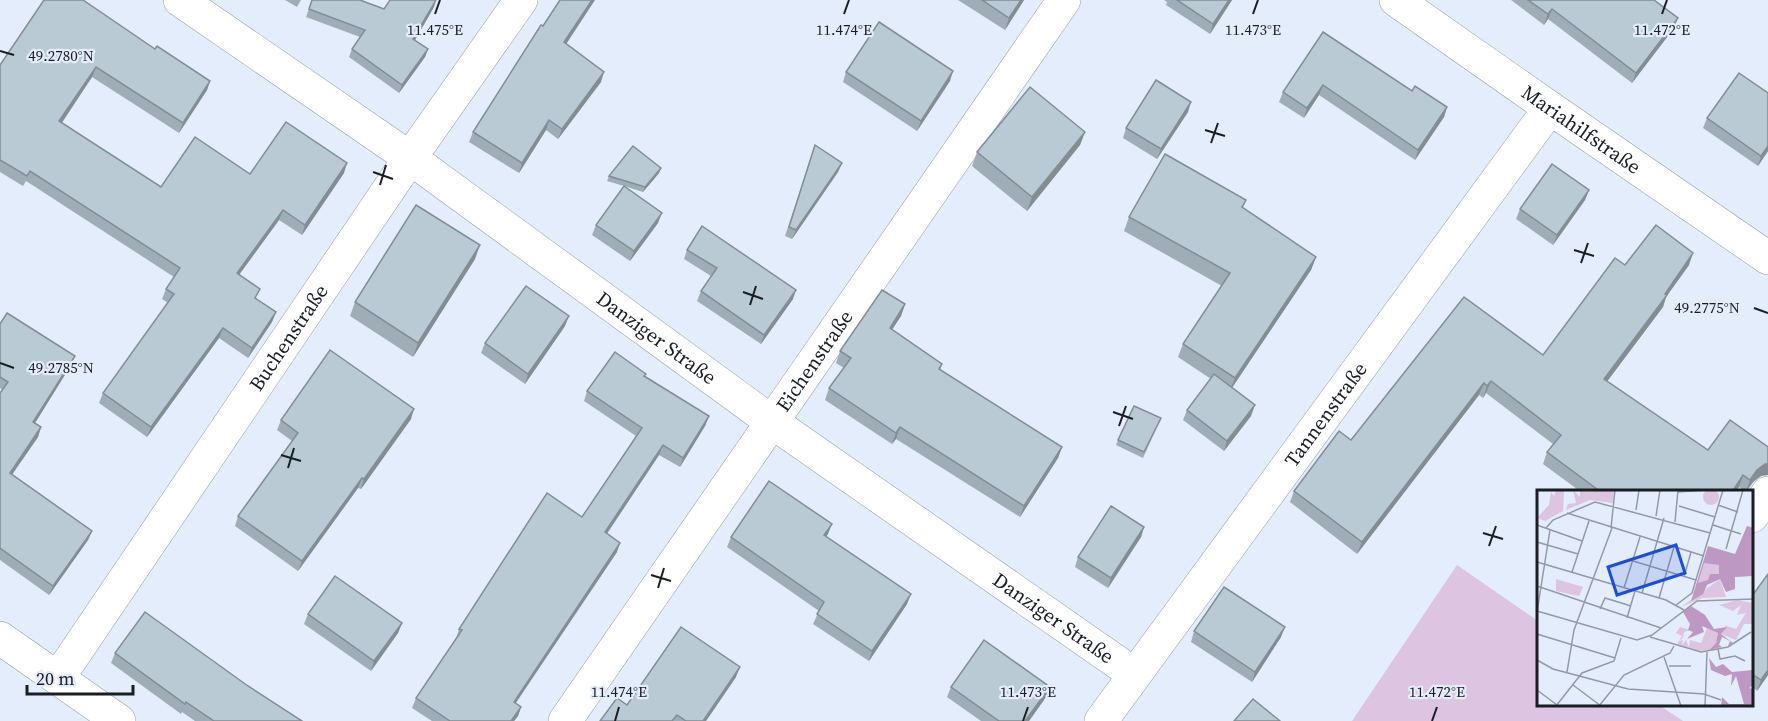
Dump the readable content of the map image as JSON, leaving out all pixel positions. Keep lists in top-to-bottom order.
{
  "streets": {
    "street": [
      "Mariahilfstraße",
      "Buchenstraße",
      "Danziger Straße",
      "Eichenstraße",
      "Tannenstraße"
    ]
  },
  "crossings": [
    ["Mariahilfstraße", "Tannenstraße"],
    ["Buchenstraße", "Danziger Straße"],
    ["Danziger Straße", "Eichenstraße"],
    ["Danziger Straße", "Tannenstraße"]
  ],
  "scale_bar": "20 m",
  "coordinates": [
    "11.475°E",
    "11.474°E",
    "11.473°E",
    "11.472°E",
    "49.2780°N",
    "49.2775°N",
    "49.2785°N"
  ]
}
